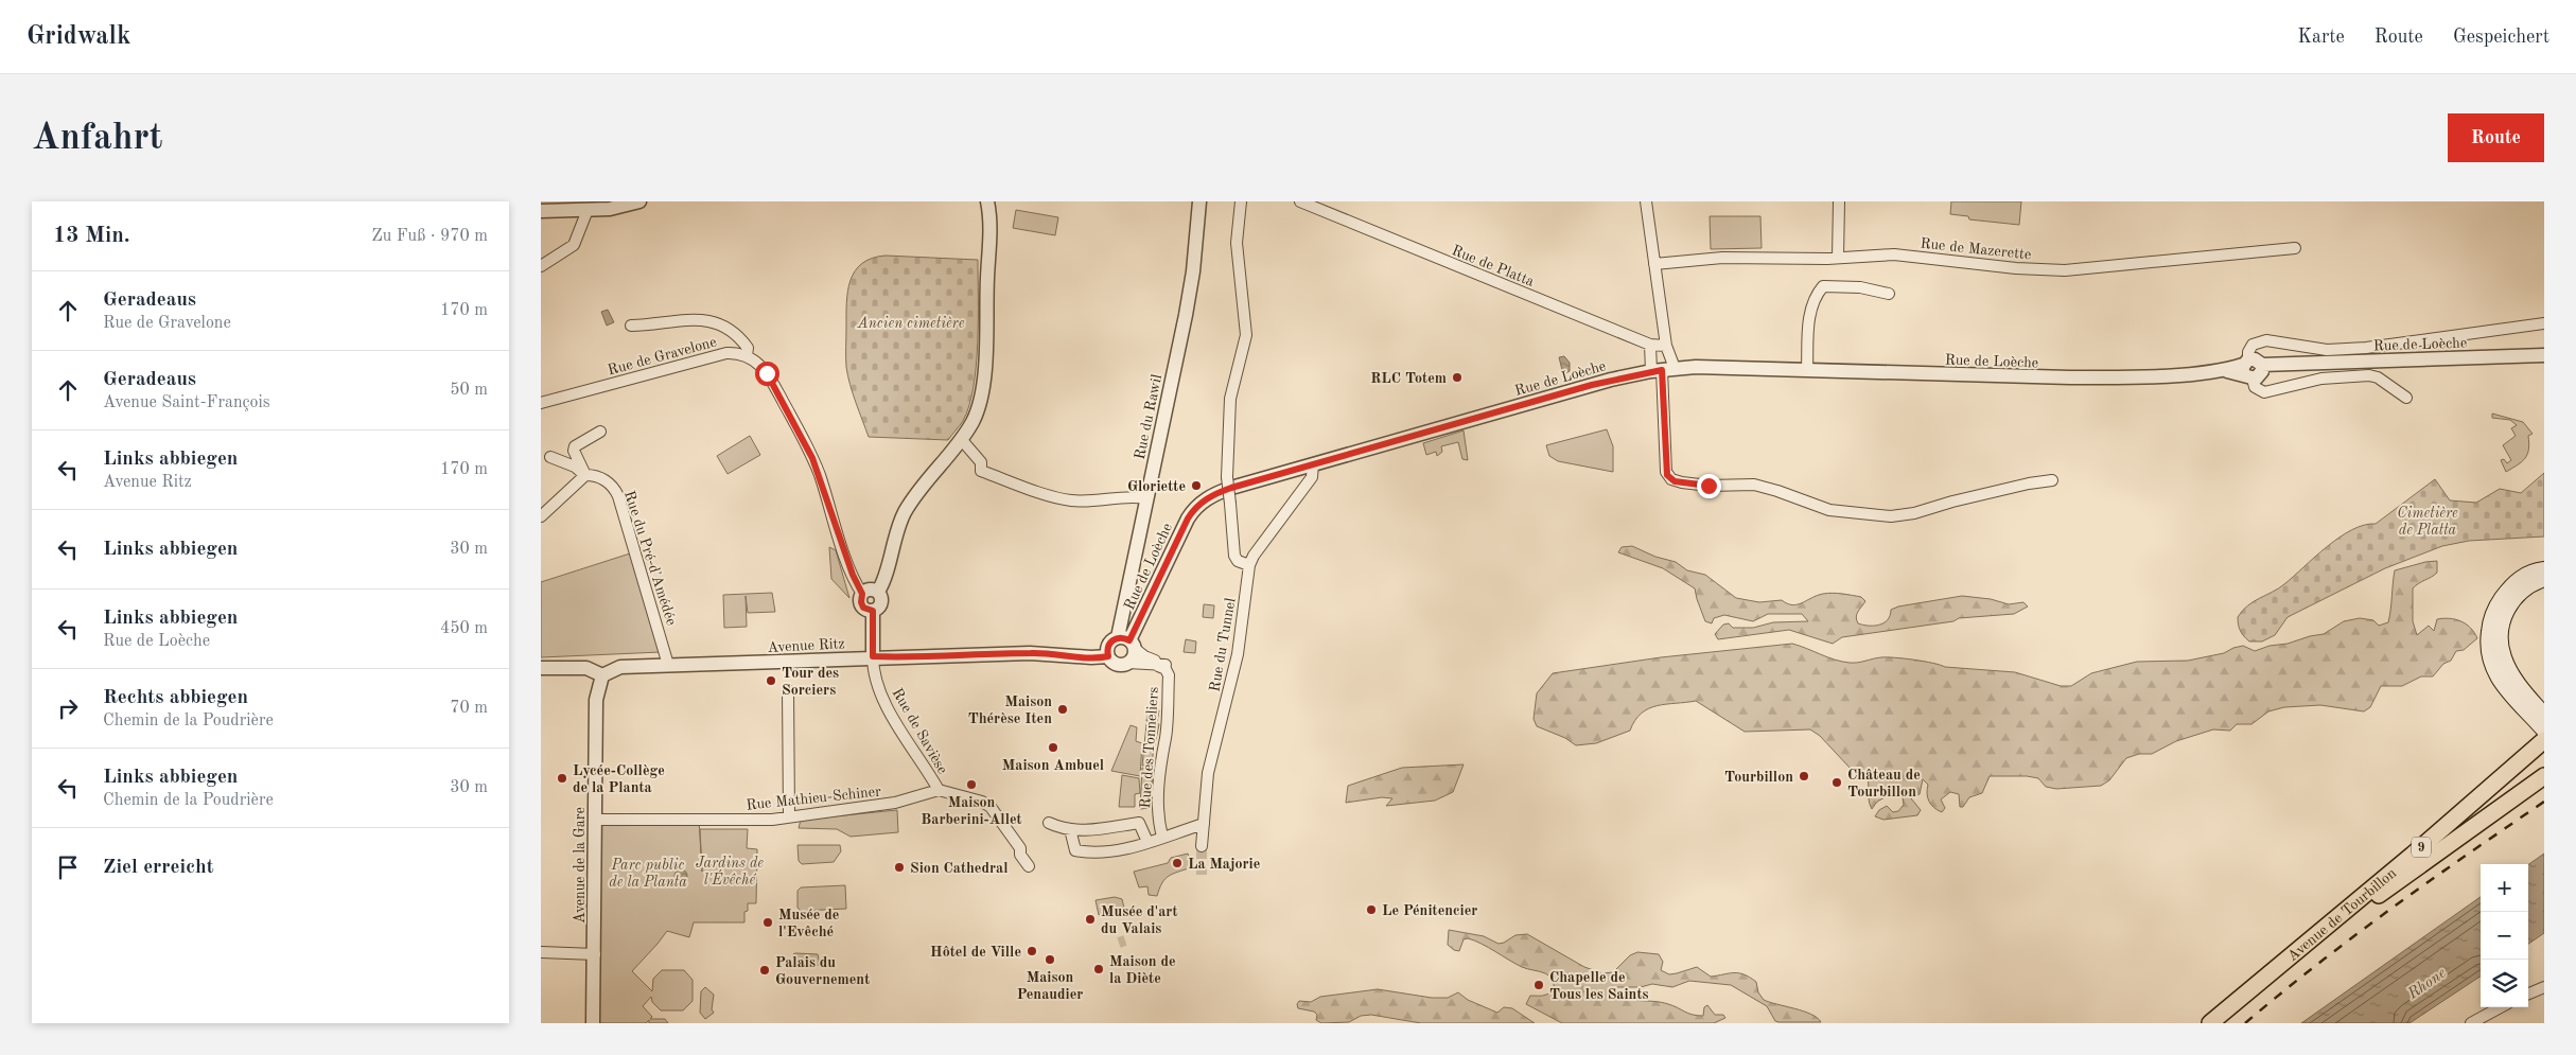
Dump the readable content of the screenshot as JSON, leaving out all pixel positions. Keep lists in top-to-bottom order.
{
  "streets": {
    "main road": ["9", "Avenue de Tourbillon"],
    "street": [
      "Rue de Mazerette",
      "Rue de Platta",
      "Rue de Loèche",
      "Rue de Gravelone",
      "Rue du Rawil",
      "Rue du Pré-d'Amédée",
      "Avenue Ritz",
      "Rue du Tunnel",
      "Rue de Savièse",
      "Rue des Tonneliers",
      "Rue Mathieu-Schiner",
      "Avenue de la Gare"
    ]
  },
  "crossings": [
    ["Rue de Loèche", "Rue du Rawil"],
    ["Rue de Loèche", "Rue du Tunnel"],
    ["Rue de Loèche", "Rue des Tonneliers"],
    ["Rue du Rawil", "Rue des Tonneliers"],
    ["Rue du Pré-d'Amédée", "Avenue Ritz"],
    ["Avenue Ritz", "Rue de Savièse"],
    ["Avenue Ritz", "Rue des Tonneliers"],
    ["Avenue Ritz", "Avenue de la Gare"],
    ["Rue de Savièse", "Rue Mathieu-Schiner"],
    ["Rue Mathieu-Schiner", "Avenue de la Gare"]
  ],
  "water": ["Rhone"],
  "parks": [
    "Ancien cimetière",
    "Cimetière de Platta",
    "Jardins de l'Évêché",
    "Parc public de la Planta"
  ],
  "places": [
    "RLC Totem",
    "Gloriette",
    "Tour des Sorciers",
    "Maison Thérèse Iten",
    "Maison Ambuel",
    "Tourbillon",
    "Lycée-Collège de la Planta",
    "Château de Tourbillon",
    "Maison Barberini-Allet",
    "La Majorie",
    "Sion Cathedral",
    "Le Pénitencier",
    "Musée d'art du Valais",
    "Musée de l'Evêché",
    "Hôtel de Ville",
    "Maison Penaudier",
    "Maison de la Diète",
    "Palais du Gouvernement",
    "Chapelle de Tous les Saints"
  ],
  "page": {
    "header": "Gridwalk",
    "nav": ["Karte", "Route", "Gespeichert"],
    "buttons": "Route",
    "title": "Anfahrt",
    "heading": ["13 Min.", "Zu Fuß · 970 m"],
    "list": [
      ["Geradeaus", "Rue de Gravelone", "170 m"],
      ["Geradeaus", "Avenue Saint-François", "50 m"],
      ["Links abbiegen", "Avenue Ritz", "170 m"],
      ["Links abbiegen", "30 m"],
      ["Links abbiegen", "Rue de Loèche", "450 m"],
      ["Rechts abbiegen", "Chemin de la Poudrière", "70 m"],
      ["Links abbiegen", "Chemin de la Poudrière", "30 m"],
      "Ziel erreicht"
    ],
    "map_buttons": ["+", "−"]
  }
}
